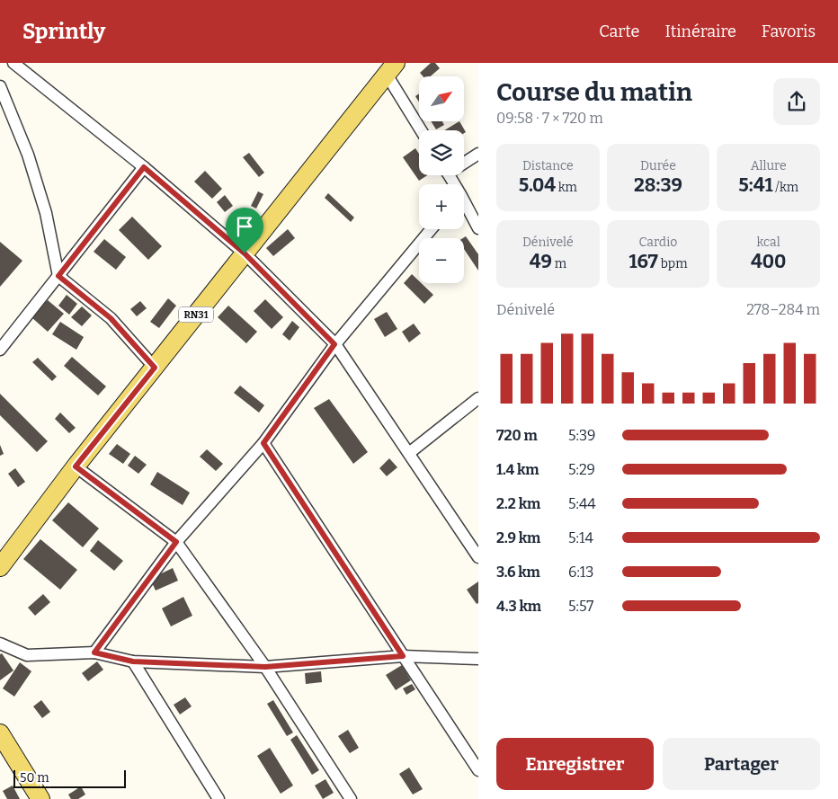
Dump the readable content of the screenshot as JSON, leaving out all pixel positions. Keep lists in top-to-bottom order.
{
  "streets": {
    "main road": ["RN31"]
  },
  "scale_bar": "50 m",
  "north": "top right",
  "page": {
    "header": "Sprintly",
    "nav": ["Carte", "Itinéraire", "Favoris"],
    "heading": ["Course du matin", "09:58 · 7 × 720 m"],
    "map_buttons": ["+", "−"],
    "stats": [
      ["Distance", "5.04 km"],
      ["Durée", "28:39"],
      ["Allure", "5:41 /km"],
      ["Dénivelé", "49 m"],
      ["Cardio", "167 bpm"],
      ["kcal", "400"]
    ],
    "chart": ["Dénivelé", "278–284 m"],
    "list": [
      {
        "name": "720 m",
        "note": "5:39"
      },
      {
        "name": "1.4 km",
        "note": "5:29"
      },
      {
        "name": "2.2 km",
        "note": "5:44"
      },
      {
        "name": "2.9 km",
        "note": "5:14"
      },
      {
        "name": "3.6 km",
        "note": "6:13"
      },
      {
        "name": "4.3 km",
        "note": "5:57"
      }
    ],
    "buttons": ["Enregistrer", "Partager"],
    "scale": "50 m"
  }
}
